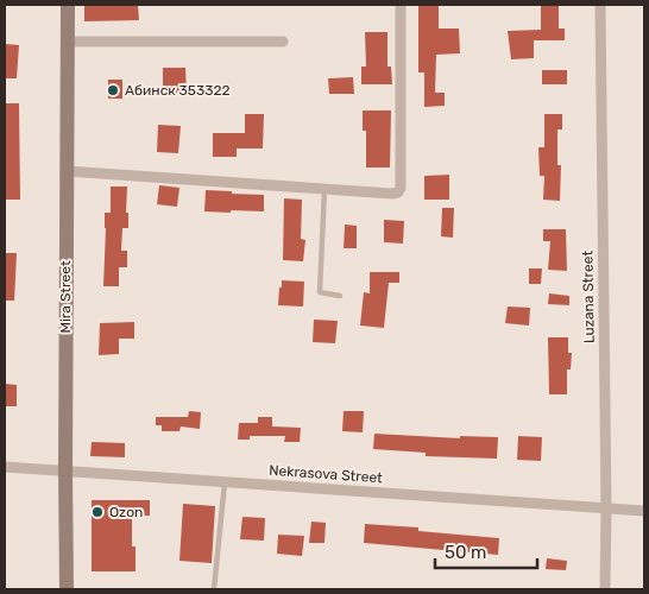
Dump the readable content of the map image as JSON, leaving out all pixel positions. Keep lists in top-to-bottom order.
{
  "streets": {
    "main road": ["Mira Street"],
    "street": ["Luzana Street", "Nekrasova Street"]
  },
  "crossings": [
    ["Mira Street", "Nekrasova Street"],
    ["Luzana Street", "Nekrasova Street"]
  ],
  "places": ["Абинск 353322", "Ozon"],
  "scale_bar": "50 m"
}
